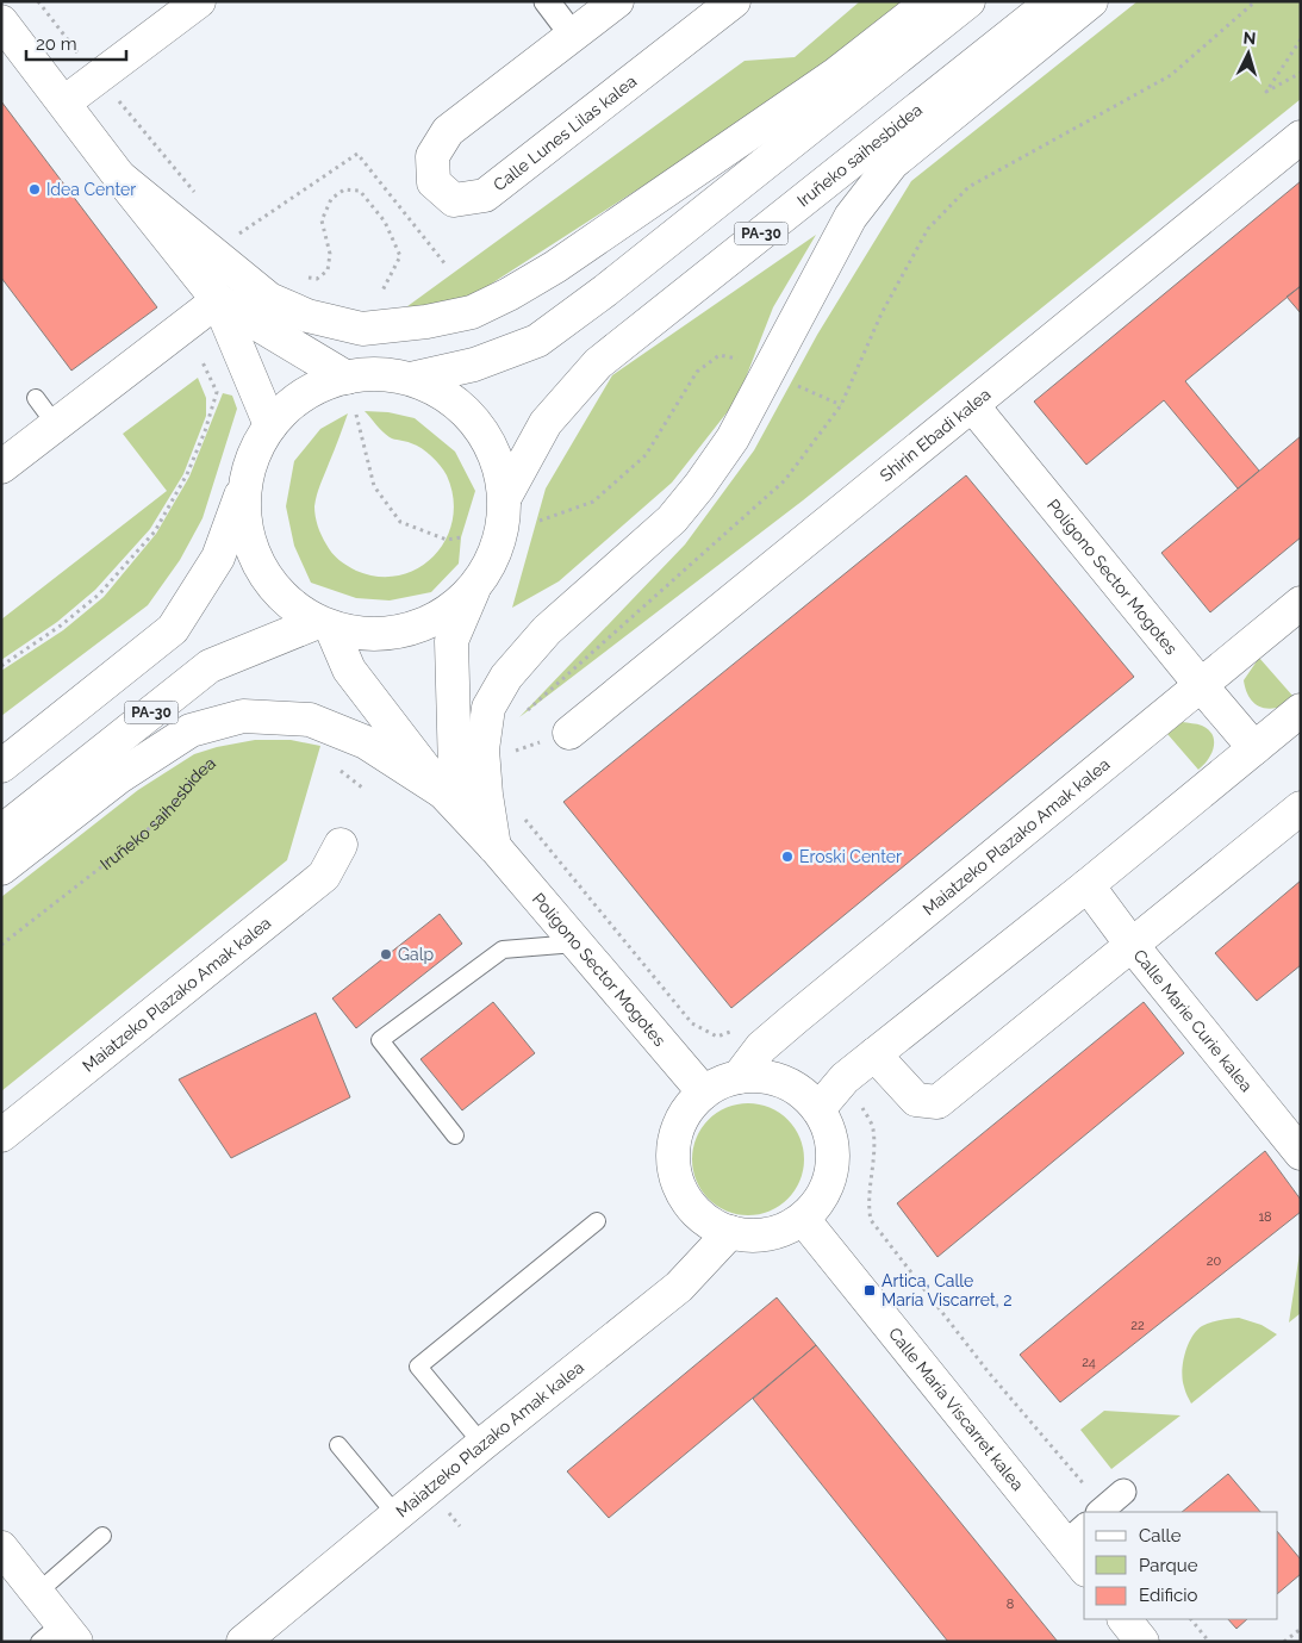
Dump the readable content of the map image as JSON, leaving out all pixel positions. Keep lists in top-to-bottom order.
{
  "streets": {
    "main road": [
      "Calle Lunes Lilas kalea",
      "Iruñeko saihesbidea",
      "PA-30",
      "Shirin Ebadi kalea",
      "Polígono Sector Mogotes",
      "Maiatzeko Plazako Amak kalea",
      "Calle Marie Curie kalea",
      "Calle María Viscarret kalea"
    ]
  },
  "crossings": [
    ["Iruñeko saihesbidea", "PA-30"],
    ["PA-30", "Polígono Sector Mogotes"],
    ["Shirin Ebadi kalea", "Polígono Sector Mogotes"],
    ["Polígono Sector Mogotes", "Maiatzeko Plazako Amak kalea"],
    ["Polígono Sector Mogotes", "Calle María Viscarret kalea"],
    ["Maiatzeko Plazako Amak kalea", "Calle María Viscarret kalea"]
  ],
  "places": {
    "other": ["Idea Center", "Eroski Center", "Galp"],
    "transit": ["Artica, Calle María Viscarret, 2"]
  },
  "house_numbers": [
    "18",
    "20",
    "22",
    "24",
    "8"
  ],
  "legend": ["Calle", "Parque", "Edificio"],
  "scale_bar": "20 m",
  "north": "top"
}
